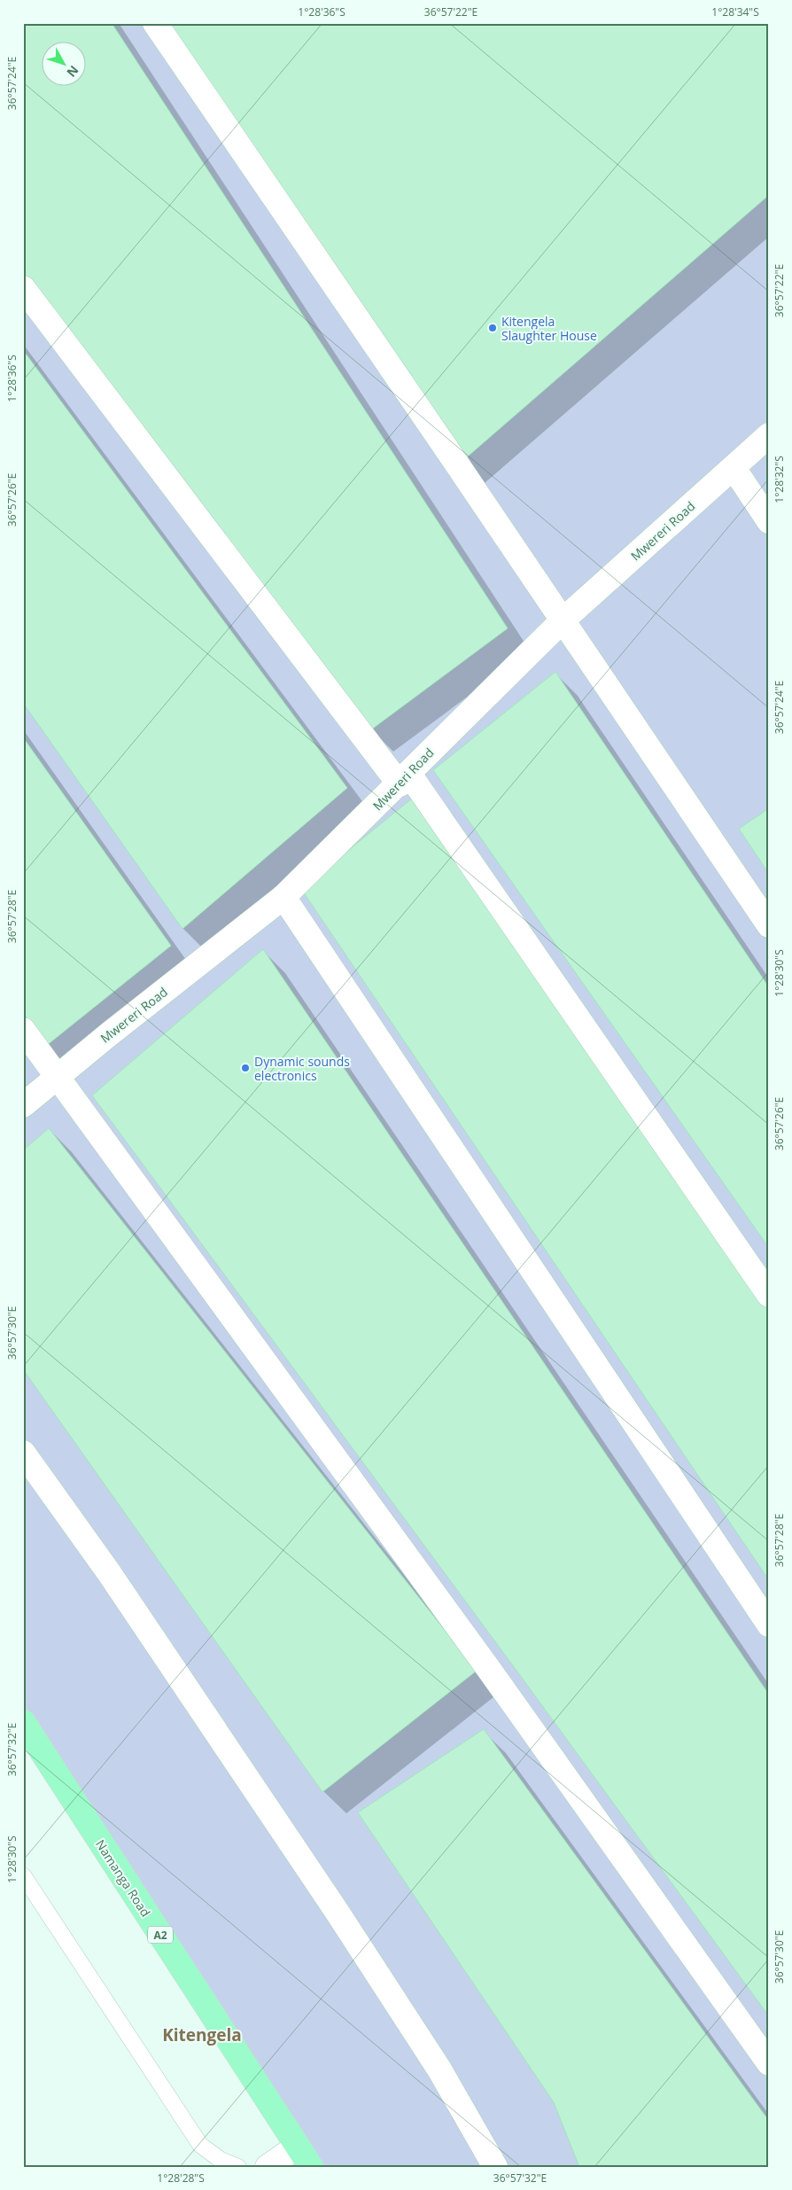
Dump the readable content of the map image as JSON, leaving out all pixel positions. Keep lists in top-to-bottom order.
{
  "streets": {
    "highway": ["Namanga Road", "A2"],
    "street": ["Mwereri Road"]
  },
  "districts": ["Kitengela"],
  "places": ["Kitengela Slaughter House", "Dynamic sounds electronics"],
  "north": "bottom right",
  "coordinates": [
    "1°28'36\"S",
    "36°57'22\"E",
    "1°28'34\"S",
    "36°57'24\"E",
    "1°28'32\"S",
    "36°57'26\"E",
    "36°57'28\"E",
    "1°28'30\"S",
    "36°57'30\"E",
    "36°57'32\"E",
    "1°28'28\"S"
  ]
}
